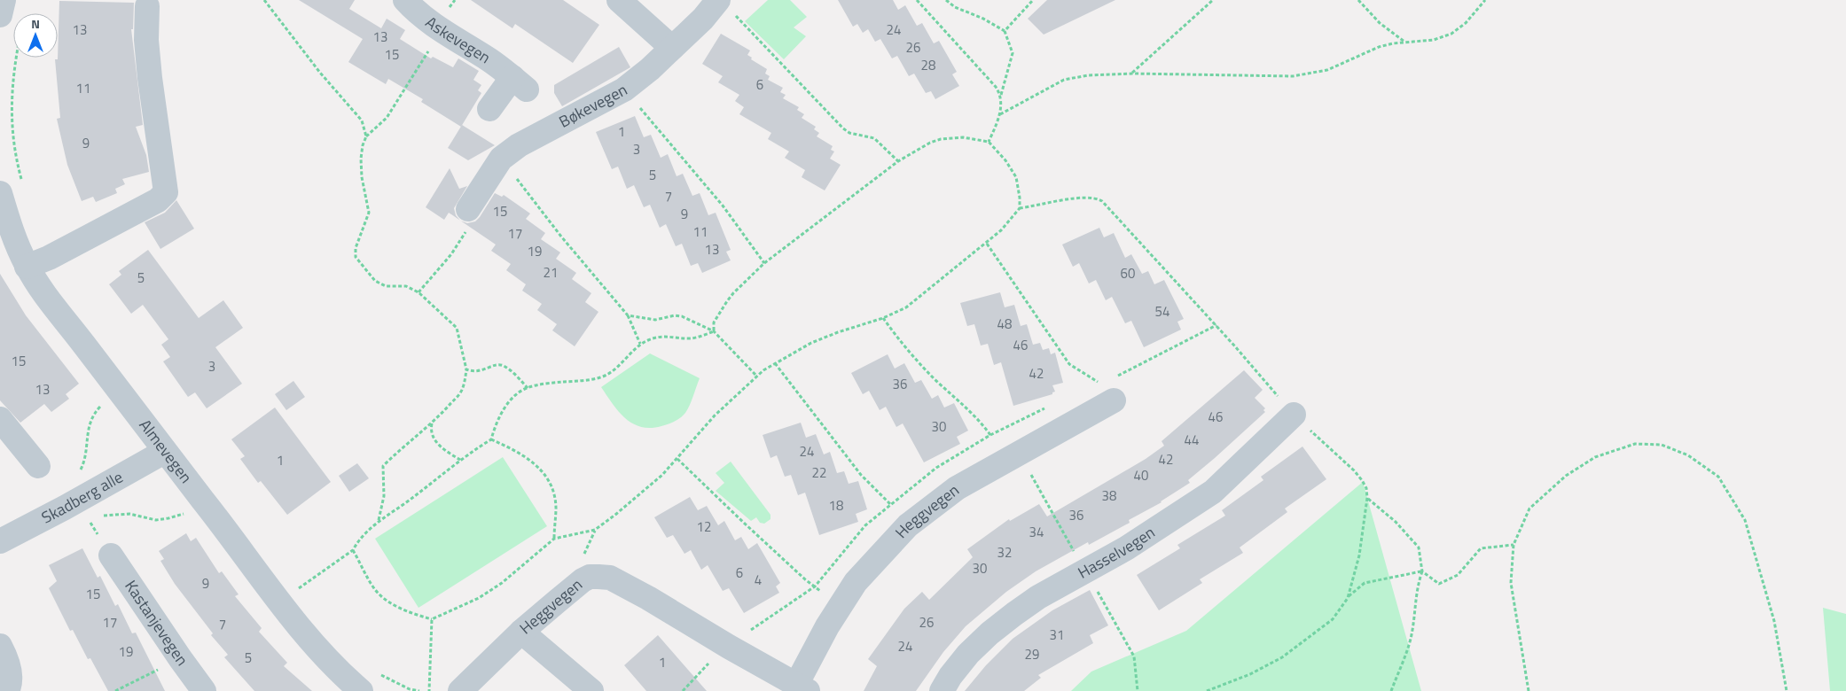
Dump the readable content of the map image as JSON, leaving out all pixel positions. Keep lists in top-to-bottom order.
{
  "streets": {
    "street": [
      "Askevegen",
      "Bøkevegen",
      "Almevegen",
      "Skadberg alle",
      "Heggvegen",
      "Hasselvegen",
      "Kastanjevegen"
    ]
  },
  "crossings": [
    ["Almevegen", "Skadberg alle"]
  ],
  "house_numbers": [
    "13",
    "24",
    "13",
    "26",
    "15",
    "28",
    "6",
    "11",
    "1",
    "9",
    "3",
    "5",
    "7",
    "15",
    "9",
    "11",
    "17",
    "13",
    "19",
    "21",
    "60",
    "5",
    "54",
    "48",
    "46",
    "15",
    "3",
    "42",
    "36",
    "13",
    "46",
    "30",
    "44",
    "24",
    "42",
    "1",
    "22",
    "40",
    "38",
    "18",
    "36",
    "12",
    "34",
    "32",
    "30",
    "6",
    "4",
    "9",
    "15",
    "17",
    "26",
    "7",
    "31",
    "24",
    "19",
    "29",
    "5",
    "1"
  ],
  "north": "top"
}
